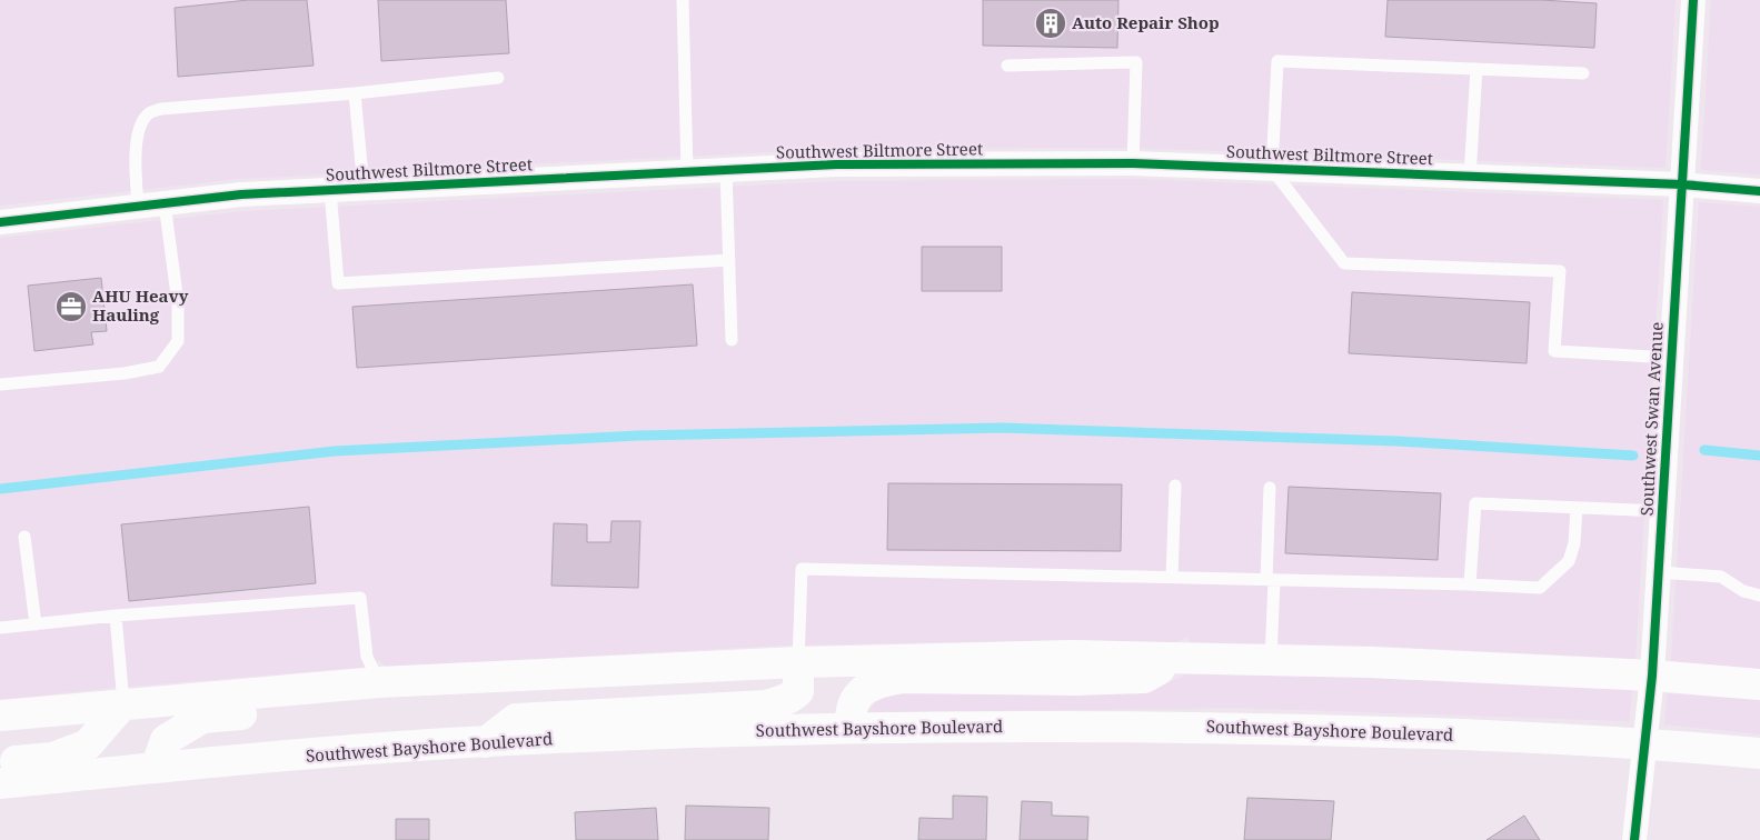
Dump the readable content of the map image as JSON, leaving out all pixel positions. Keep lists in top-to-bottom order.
{
  "streets": {
    "main road": ["Southwest Bayshore Boulevard"],
    "street": ["Southwest Biltmore Street", "Southwest Swan Avenue"]
  },
  "crossings": [
    ["Southwest Biltmore Street", "Southwest Swan Avenue"],
    ["Southwest Swan Avenue", "Southwest Bayshore Boulevard"]
  ],
  "places": {
    "building": ["Auto Repair Shop"],
    "office": ["AHU Heavy Hauling"]
  }
}
